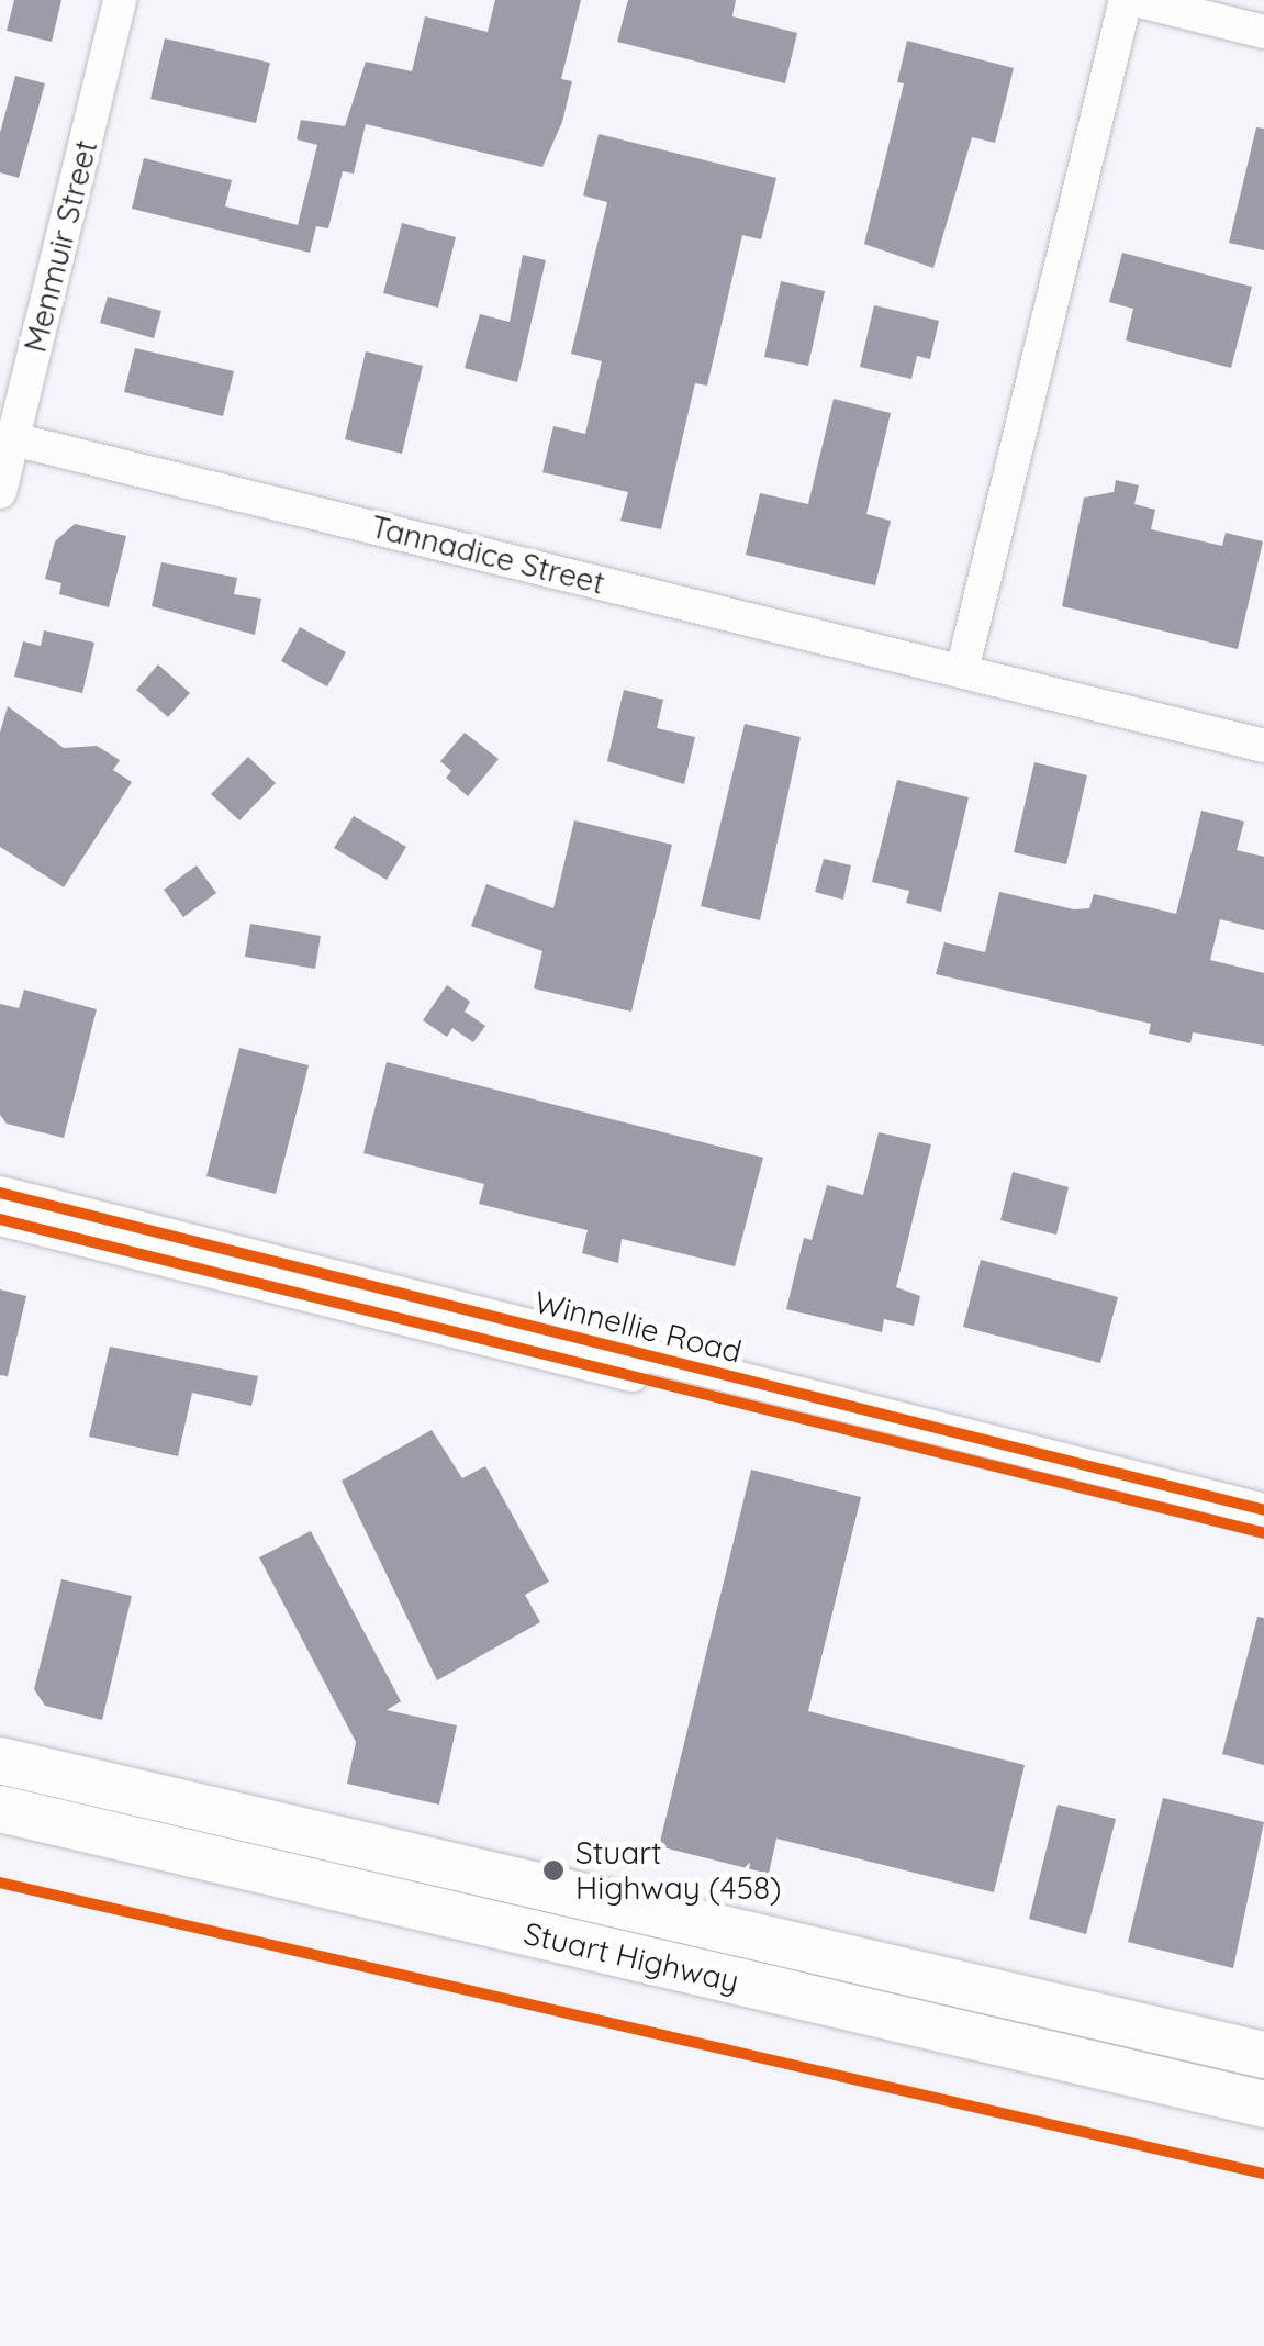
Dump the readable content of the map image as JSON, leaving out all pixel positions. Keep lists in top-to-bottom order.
{
  "streets": {
    "highway": ["Stuart Highway"],
    "street": ["Menmuir Street", "Tannadice Street", "Winnellie Road"]
  },
  "crossings": [
    ["Menmuir Street", "Tannadice Street"]
  ],
  "places": ["Stuart Highway (458)"]
}
